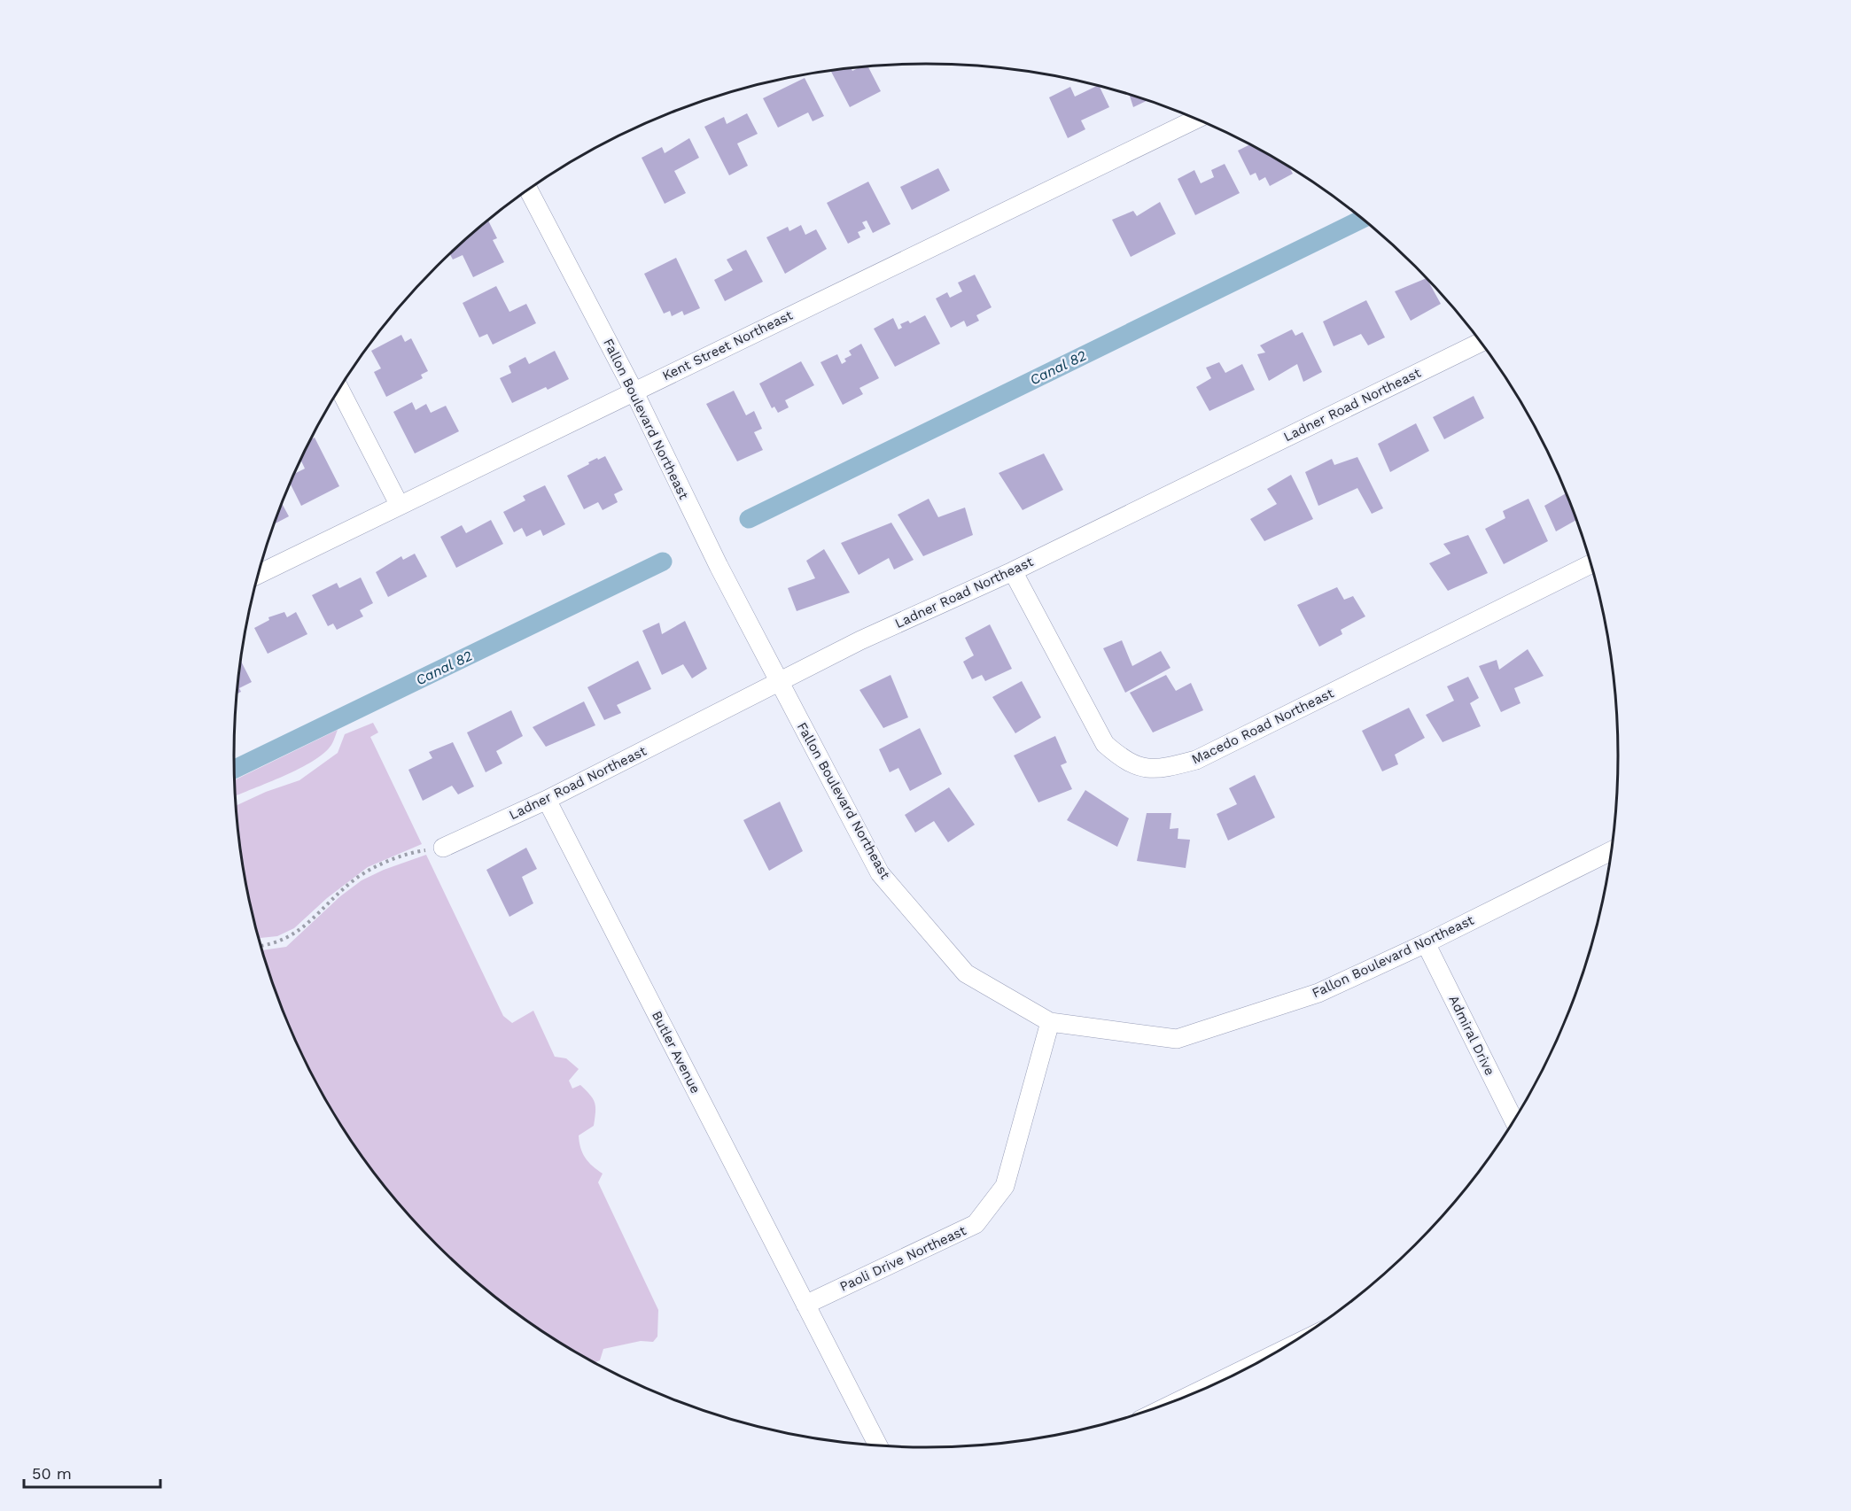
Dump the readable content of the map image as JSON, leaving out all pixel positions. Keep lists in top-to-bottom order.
{
  "streets": {
    "street": [
      "Kent Street Northeast",
      "Ladner Road Northeast",
      "Fallon Boulevard Northeast",
      "Macedo Road Northeast",
      "Admiral Drive",
      "Butler Avenue",
      "Paoli Drive Northeast"
    ]
  },
  "crossings": [
    ["Kent Street Northeast", "Fallon Boulevard Northeast"],
    ["Ladner Road Northeast", "Fallon Boulevard Northeast"],
    ["Ladner Road Northeast", "Macedo Road Northeast"],
    ["Ladner Road Northeast", "Butler Avenue"],
    ["Fallon Boulevard Northeast", "Admiral Drive"],
    ["Fallon Boulevard Northeast", "Paoli Drive Northeast"],
    ["Butler Avenue", "Paoli Drive Northeast"]
  ],
  "water": ["Canal 82"],
  "scale_bar": "50 m"
}
